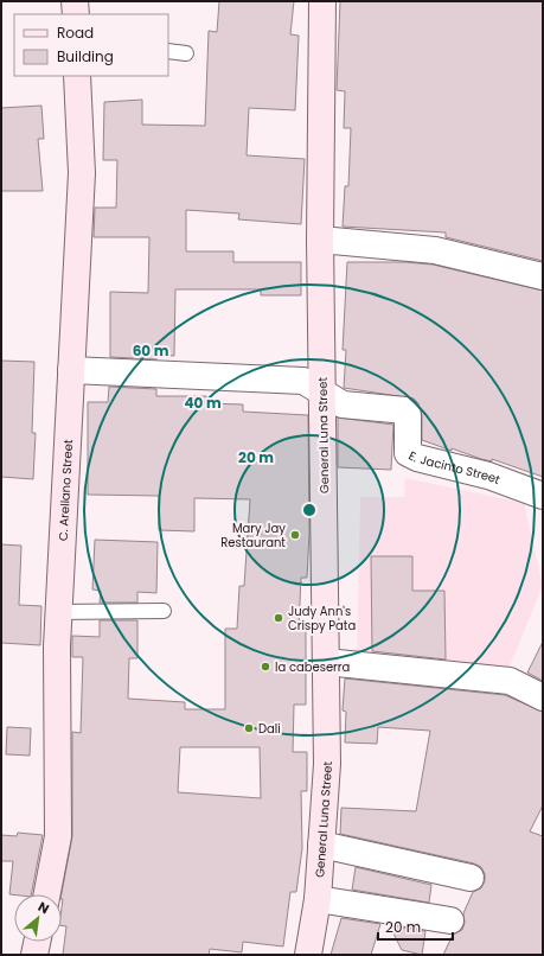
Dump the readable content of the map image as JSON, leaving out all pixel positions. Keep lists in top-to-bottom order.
{
  "streets": {
    "main road": ["General Luna Street", "C. Arellano Street"],
    "street": ["E. Jacinto Street"]
  },
  "crossings": [
    ["General Luna Street", "E. Jacinto Street"]
  ],
  "places": [
    "Mary Jay Restaurant",
    "Judy Ann's Crispy Pata",
    "la cabeserra",
    "Dali"
  ],
  "legend": ["Road", "Building"],
  "scale_bar": "20 m",
  "north": "top right",
  "rings": ["60 m", "40 m", "20 m"]
}
